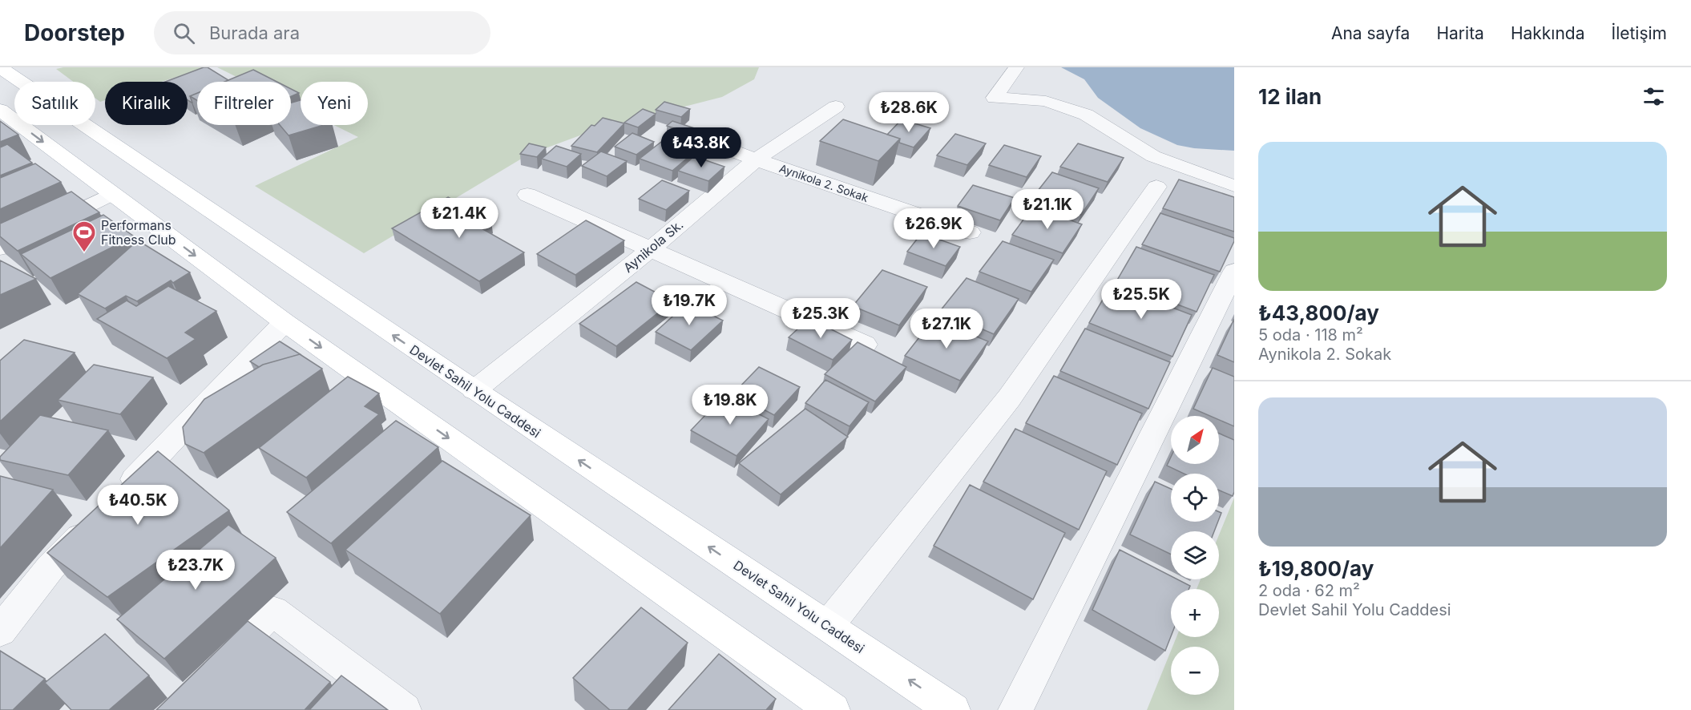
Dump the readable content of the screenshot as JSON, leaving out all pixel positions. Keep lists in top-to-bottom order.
{
  "streets": {
    "main road": ["Devlet Sahil Yolu Caddesi"],
    "street": ["Aynikola 2. Sokak", "Aynikola Sk."]
  },
  "crossings": [
    ["Aynikola 2. Sokak", "Aynikola Sk."],
    ["Aynikola Sk.", "Devlet Sahil Yolu Caddesi"]
  ],
  "places": {
    "sports": ["Performans Fitness Club"]
  },
  "north": "top right",
  "page": {
    "header": "Doorstep",
    "search": "Burada ara",
    "nav": [
      "Ana sayfa",
      "Harita",
      "Hakkında",
      "İletişim"
    ],
    "heading": "12 ilan",
    "chip": [
      "Satılık",
      "Kiralık",
      "Filtreler",
      "Yeni"
    ],
    "price": [
      "₺28.6K",
      "₺43.8K",
      "₺21.1K",
      "₺21.4K",
      "₺26.9K",
      "₺25.5K",
      "₺19.7K",
      "₺25.3K",
      "₺27.1K",
      "₺19.8K",
      "₺40.5K",
      "₺23.7K"
    ],
    "list": [
      {
        "name": "₺43,800/ay",
        "note": "5 oda · 118 m² · Aynikola 2. Sokak"
      },
      {
        "name": "₺19,800/ay",
        "note": "2 oda · 62 m² · Devlet Sahil Yolu Caddesi"
      }
    ],
    "map_buttons": ["+", "−"]
  }
}
